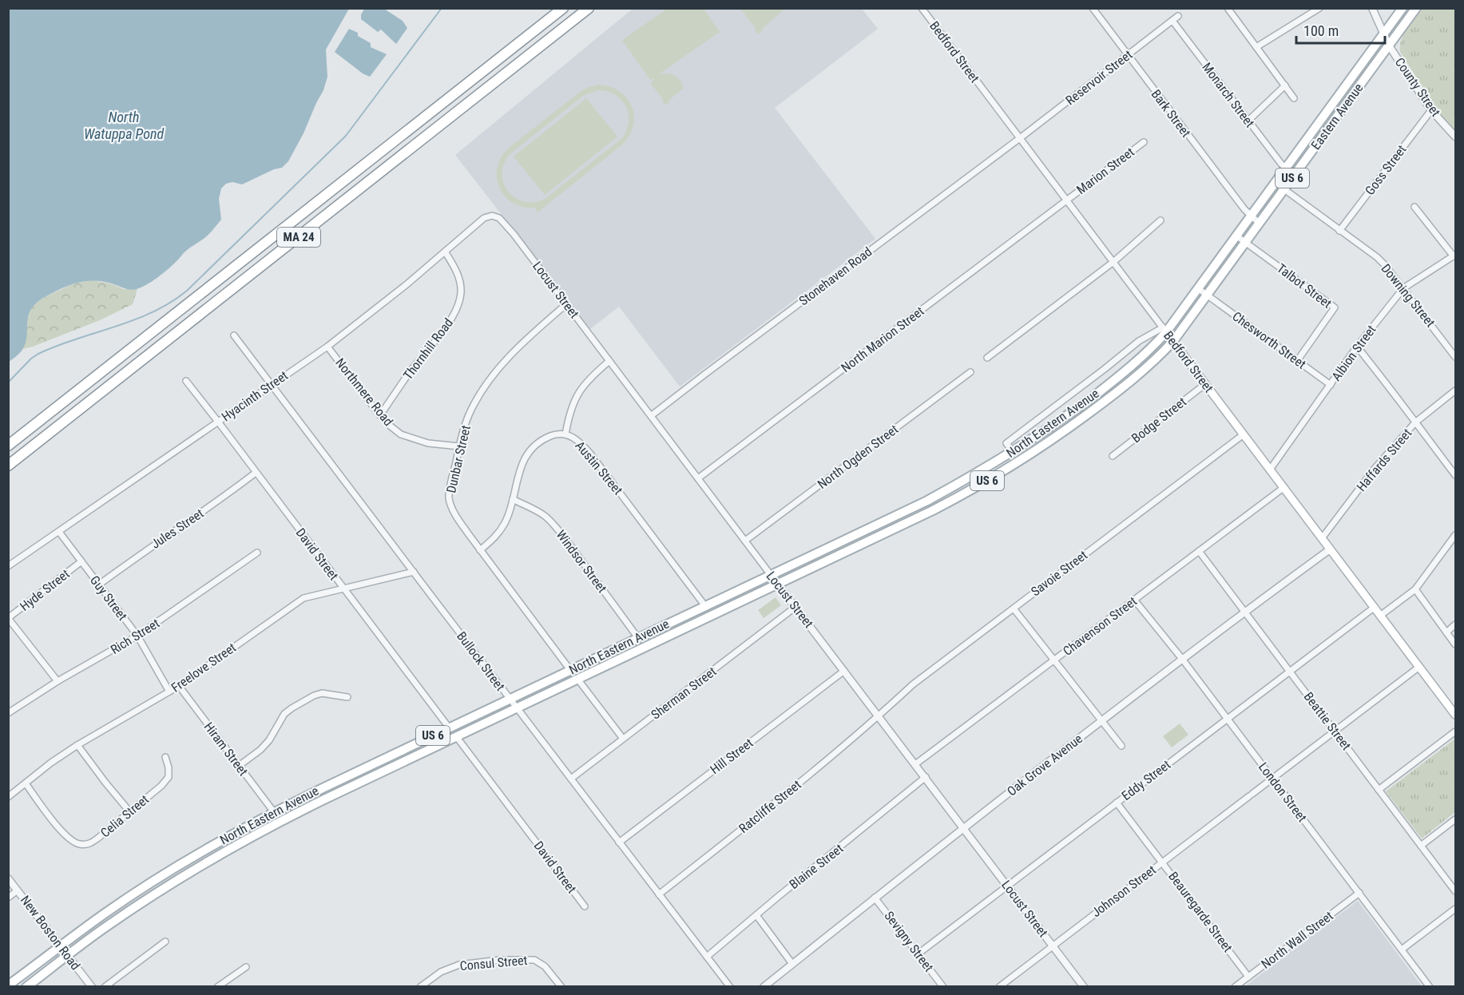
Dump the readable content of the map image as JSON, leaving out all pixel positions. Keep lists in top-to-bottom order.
{
  "streets": {
    "highway": ["MA 24"],
    "main road": [
      "Bedford Street",
      "Eastern Avenue",
      "US 6",
      "North Eastern Avenue"
    ],
    "street": [
      "Reservoir Street",
      "County Street",
      "Monarch Street",
      "Bark Street",
      "Goss Street",
      "Marion Street",
      "Stonehaven Road",
      "Talbot Street",
      "Locust Street",
      "Downing Street",
      "North Marion Street",
      "Chesworth Street",
      "Thornhill Road",
      "Albion Street",
      "Northmere Road",
      "Hyacinth Street",
      "Bodge Street",
      "North Ogden Street",
      "Dunbar Street",
      "Haffards Street",
      "Austin Street",
      "Jules Street",
      "David Street",
      "Windsor Street",
      "Savoie Street",
      "Hyde Street",
      "Guy Street",
      "Chavenson Street",
      "Rich Street",
      "Bullock Street",
      "Freelove Street",
      "Sherman Street",
      "Beattie Street",
      "Hiram Street",
      "Hill Street",
      "Oak Grove Avenue",
      "Eddy Street",
      "London Street",
      "Ratcliffe Street",
      "Celia Street",
      "Blaine Street",
      "Johnson Street",
      "Beauregarde Street",
      "New Boston Road",
      "North Wall Street",
      "Sevigny Street",
      "Consul Street"
    ]
  },
  "crossings": [
    ["Bedford Street", "Reservoir Street"],
    ["Bedford Street", "Eastern Avenue"],
    ["Bedford Street", "Marion Street"],
    ["Bedford Street", "Stonehaven Road"],
    ["Bedford Street", "North Marion Street"],
    ["Bedford Street", "Albion Street"],
    ["Bedford Street", "Bodge Street"],
    ["Bedford Street", "North Eastern Avenue"],
    ["Bedford Street", "Haffards Street"],
    ["Bedford Street", "Savoie Street"],
    ["Bedford Street", "Chavenson Street"],
    ["Bedford Street", "Oak Grove Avenue"],
    ["Bedford Street", "Eddy Street"],
    ["Bedford Street", "Johnson Street"],
    ["Reservoir Street", "Monarch Street"],
    ["Reservoir Street", "Bark Street"],
    ["Reservoir Street", "Stonehaven Road"],
    ["County Street", "Eastern Avenue"],
    ["County Street", "Goss Street"],
    ["Monarch Street", "Eastern Avenue"],
    ["Bark Street", "Eastern Avenue"],
    ["Eastern Avenue", "Talbot Street"],
    ["Eastern Avenue", "Downing Street"],
    ["Eastern Avenue", "Chesworth Street"],
    ["Eastern Avenue", "North Eastern Avenue"],
    ["Goss Street", "Downing Street"],
    ["Marion Street", "North Marion Street"],
    ["US 6", "North Eastern Avenue"],
    ["US 6", "New Boston Road"],
    ["Stonehaven Road", "Locust Street"],
    ["Talbot Street", "Chesworth Street"],
    ["Locust Street", "North Marion Street"],
    ["Locust Street", "Hyacinth Street"],
    ["Locust Street", "North Eastern Avenue"],
    ["Locust Street", "North Ogden Street"],
    ["Locust Street", "Dunbar Street"],
    ["Locust Street", "Savoie Street"],
    ["Locust Street", "Chavenson Street"],
    ["Locust Street", "Sherman Street"],
    ["Locust Street", "Hill Street"],
    ["Locust Street", "Oak Grove Avenue"],
    ["Locust Street", "Eddy Street"],
    ["Locust Street", "Ratcliffe Street"],
    ["Locust Street", "Blaine Street"],
    ["Locust Street", "Johnson Street"],
    ["Downing Street", "Albion Street"],
    ["Chesworth Street", "Albion Street"],
    ["Thornhill Road", "Northmere Road"],
    ["Thornhill Road", "Hyacinth Street"],
    ["Northmere Road", "Hyacinth Street"],
    ["Northmere Road", "Dunbar Street"],
    ["Hyacinth Street", "David Street"],
    ["Hyacinth Street", "Guy Street"],
    ["Hyacinth Street", "Bullock Street"],
    ["North Eastern Avenue", "Dunbar Street"],
    ["North Eastern Avenue", "Austin Street"],
    ["North Eastern Avenue", "David Street"],
    ["North Eastern Avenue", "Windsor Street"],
    ["North Eastern Avenue", "Bullock Street"],
    ["North Eastern Avenue", "Hiram Street"],
    ["North Eastern Avenue", "New Boston Road"],
    ["Dunbar Street", "Austin Street"],
    ["Austin Street", "Windsor Street"],
    ["Jules Street", "David Street"],
    ["Jules Street", "Guy Street"],
    ["David Street", "Freelove Street"],
    ["Savoie Street", "Ratcliffe Street"],
    ["Hyde Street", "Guy Street"],
    ["Guy Street", "Rich Street"],
    ["Guy Street", "Freelove Street"],
    ["Chavenson Street", "Beattie Street"],
    ["Chavenson Street", "London Street"],
    ["Bullock Street", "Freelove Street"],
    ["Bullock Street", "Sherman Street"],
    ["Bullock Street", "Hill Street"],
    ["Bullock Street", "Ratcliffe Street"],
    ["Bullock Street", "Blaine Street"],
    ["Freelove Street", "Hiram Street"],
    ["Freelove Street", "Celia Street"],
    ["Beattie Street", "Oak Grove Avenue"],
    ["Beattie Street", "Eddy Street"],
    ["Beattie Street", "Johnson Street"],
    ["Oak Grove Avenue", "London Street"],
    ["Oak Grove Avenue", "Sevigny Street"],
    ["Eddy Street", "London Street"],
    ["Eddy Street", "Beauregarde Street"],
    ["Eddy Street", "Sevigny Street"],
    ["London Street", "Johnson Street"],
    ["London Street", "North Wall Street"],
    ["Johnson Street", "Beauregarde Street"],
    ["Beauregarde Street", "North Wall Street"]
  ],
  "water": ["North Watuppa Pond"],
  "scale_bar": "100 m"
}
